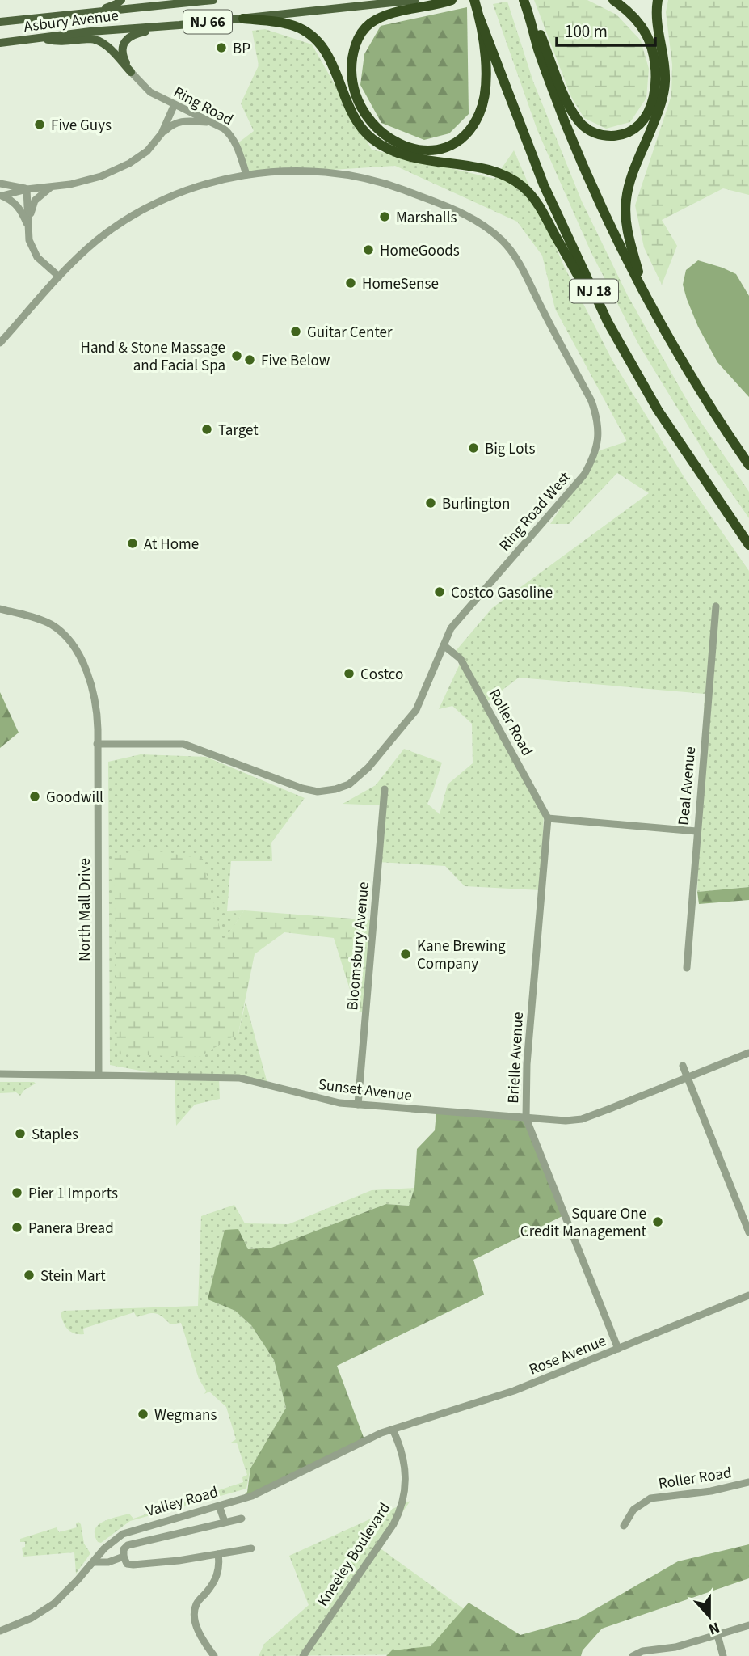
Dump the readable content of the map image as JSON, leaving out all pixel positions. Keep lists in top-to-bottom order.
{
  "streets": {
    "highway": ["NJ 18"],
    "main road": ["Asbury Avenue", "NJ 66"],
    "street": [
      "Ring Road",
      "Ring Road West",
      "Roller Road",
      "Deal Avenue",
      "North Mall Drive",
      "Bloomsbury Avenue",
      "Brielle Avenue",
      "Sunset Avenue",
      "Rose Avenue",
      "Valley Road",
      "Kneeley Boulevard"
    ]
  },
  "crossings": [
    ["Ring Road", "Ring Road West"],
    ["Ring Road West", "Roller Road"],
    ["Ring Road West", "North Mall Drive"],
    ["Roller Road", "Brielle Avenue"],
    ["North Mall Drive", "Sunset Avenue"],
    ["Bloomsbury Avenue", "Sunset Avenue"],
    ["Brielle Avenue", "Sunset Avenue"],
    ["Brielle Avenue", "Rose Avenue"],
    ["Rose Avenue", "Valley Road"],
    ["Rose Avenue", "Kneeley Boulevard"],
    ["Valley Road", "Kneeley Boulevard"]
  ],
  "places": [
    "BP",
    "Five Guys",
    "Marshalls",
    "HomeGoods",
    "HomeSense",
    "Guitar Center",
    "Hand & Stone Massage and Facial Spa",
    "Five Below",
    "Target",
    "Big Lots",
    "Burlington",
    "At Home",
    "Costco Gasoline",
    "Costco",
    "Goodwill",
    "Kane Brewing Company",
    "Staples",
    "Pier 1 Imports",
    "Square One Credit Management",
    "Panera Bread",
    "Stein Mart",
    "Wegmans"
  ],
  "scale_bar": "100 m",
  "north": "bottom"
}
